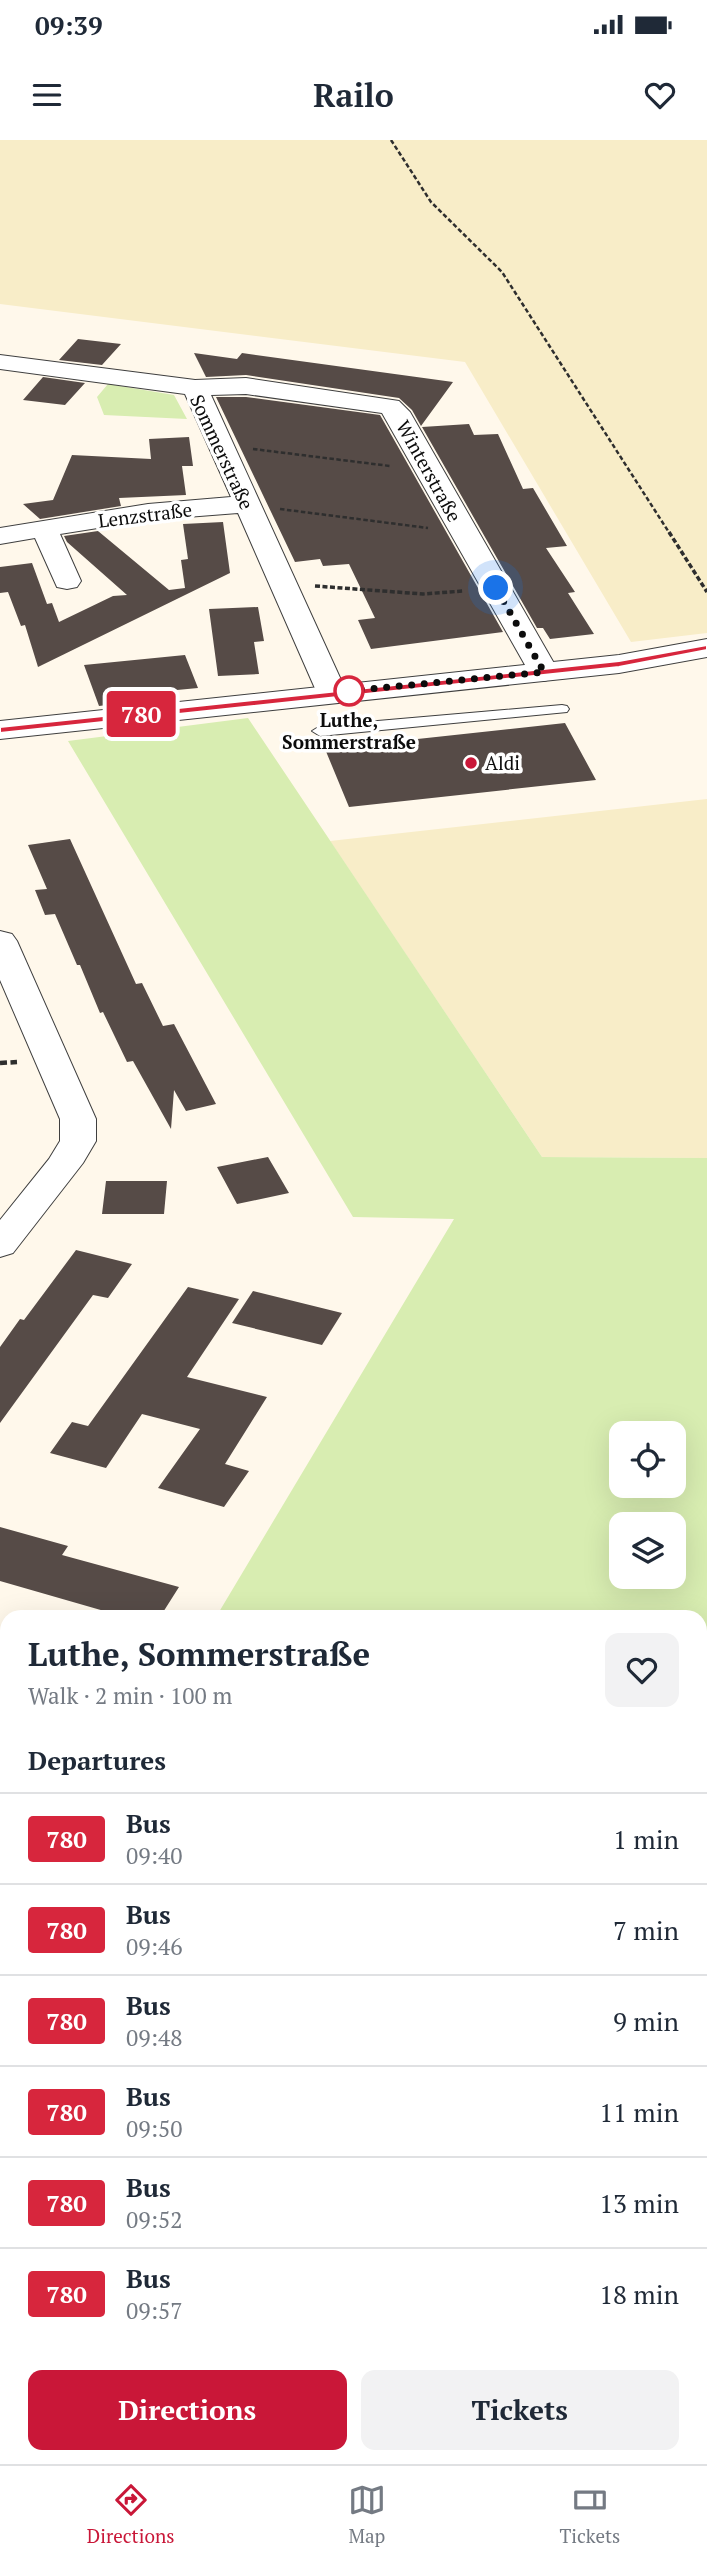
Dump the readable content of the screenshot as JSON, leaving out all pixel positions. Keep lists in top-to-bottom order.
{
  "streets": {
    "street": ["Sommerstraße", "Winterstraße", "Lenzstraße"]
  },
  "crossings": [
    ["Sommerstraße", "Winterstraße"],
    ["Sommerstraße", "Lenzstraße"]
  ],
  "places": ["Luthe, Sommerstraße", "Aldi"],
  "lines": ["bus line 780"],
  "page": {
    "status": "09:39",
    "header": "Railo",
    "on_map": "780",
    "heading": [
      ["Luthe, Sommerstraße", "Walk · 2 min · 100 m"],
      "Departures"
    ],
    "list": [
      {
        "mark": "780",
        "name": "Bus",
        "note": "09:40",
        "value": "1 min"
      },
      {
        "mark": "780",
        "name": "Bus",
        "note": "09:46",
        "value": "7 min"
      },
      {
        "mark": "780",
        "name": "Bus",
        "note": "09:48",
        "value": "9 min"
      },
      {
        "mark": "780",
        "name": "Bus",
        "note": "09:50",
        "value": "11 min"
      },
      {
        "mark": "780",
        "name": "Bus",
        "note": "09:52",
        "value": "13 min"
      },
      {
        "mark": "780",
        "name": "Bus",
        "note": "09:57",
        "value": "18 min"
      }
    ],
    "buttons": ["Directions", "Tickets"],
    "tabs": ["Directions", "Map", "Tickets"]
  }
}
